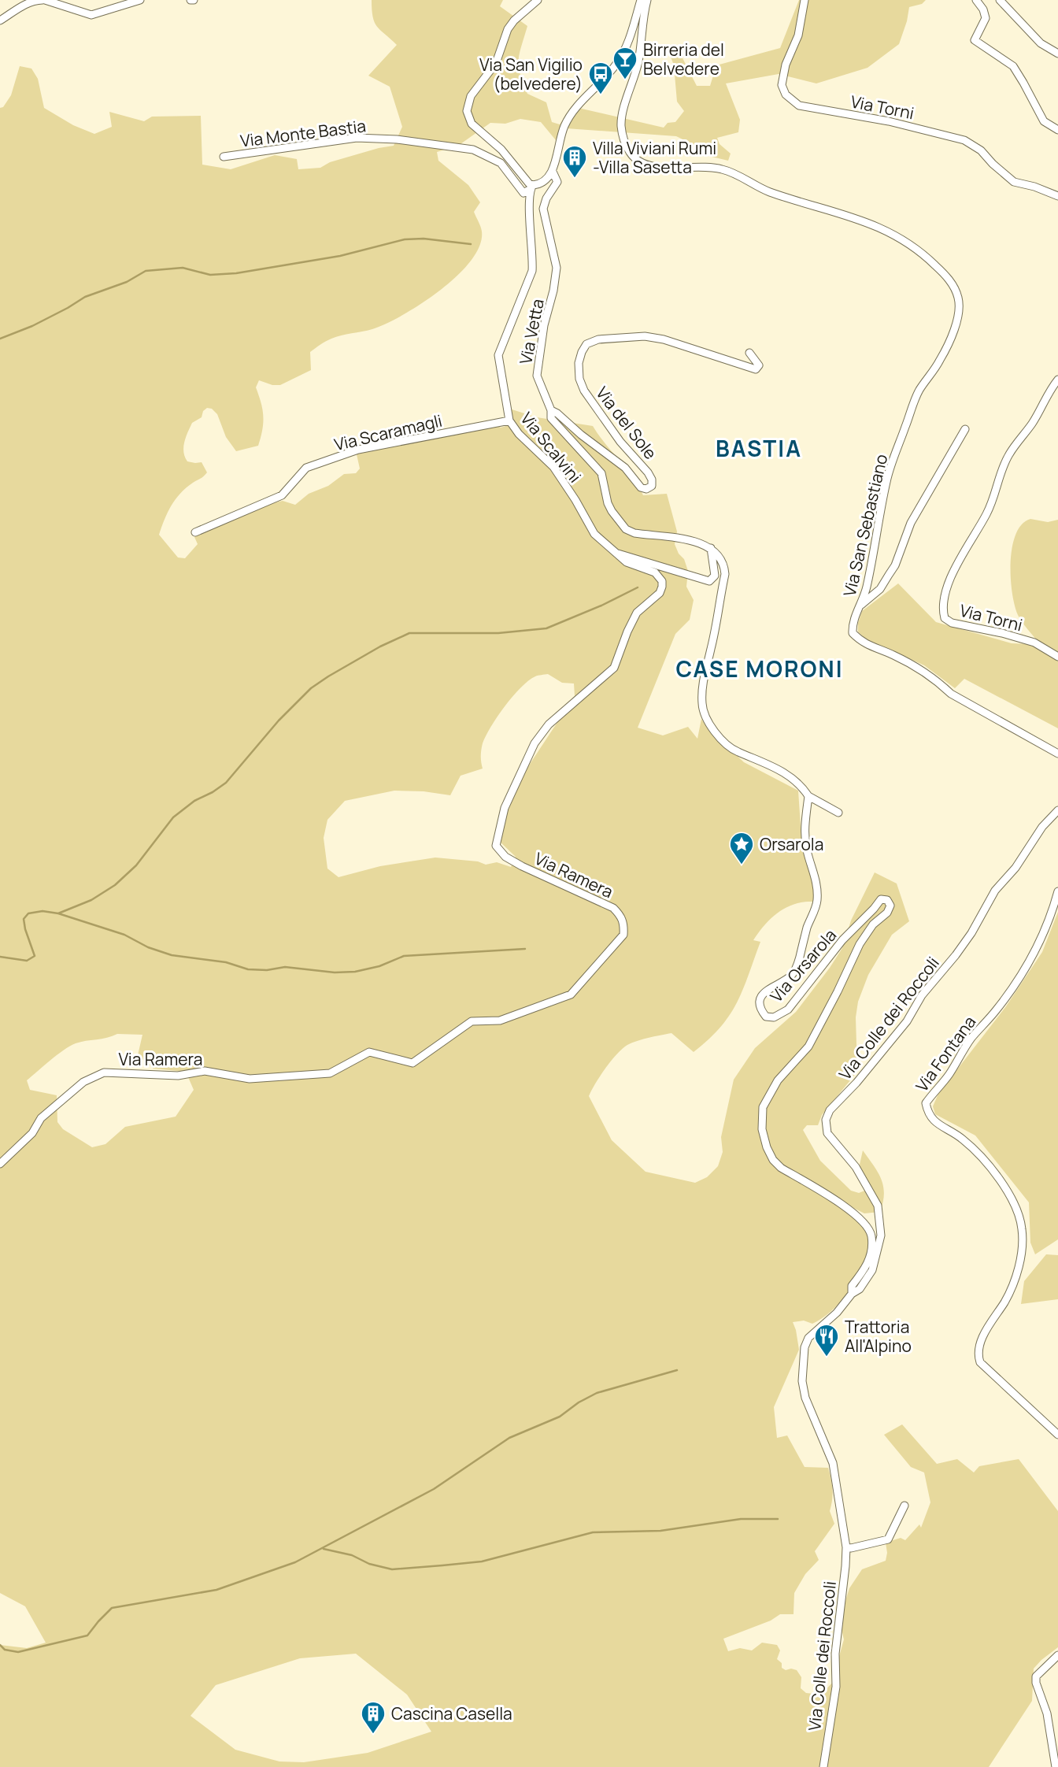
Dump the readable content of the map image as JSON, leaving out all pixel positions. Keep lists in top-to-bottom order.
{
  "streets": {
    "street": [
      "Via Torni",
      "Via Monte Bastia",
      "Via Vetta",
      "Via del Sole",
      "Via Scaramagli",
      "Via Scalvini",
      "Via San Sebastiano",
      "Via Ramera",
      "Via Orsarola",
      "Via Colle dei Roccoli",
      "Via Fontana"
    ]
  },
  "crossings": [
    ["Via Monte Bastia", "Via Scalvini"],
    ["Via Vetta", "Via del Sole"],
    ["Via Vetta", "Via Scalvini"],
    ["Via Scaramagli", "Via Scalvini"],
    ["Via Scalvini", "Via Ramera"],
    ["Via Orsarola", "Via Colle dei Roccoli"]
  ],
  "districts": ["BASTIA", "CASE MORONI"],
  "places": {
    "bar": ["Birreria del Belvedere"],
    "bus stop": ["Via San Vigilio (belvedere)"],
    "building": ["Villa Viviani Rumi -Villa Sasetta", "Cascina Casella"],
    "place": ["Orsarola"],
    "restaurant": ["Trattoria All'Alpino"]
  }
}
